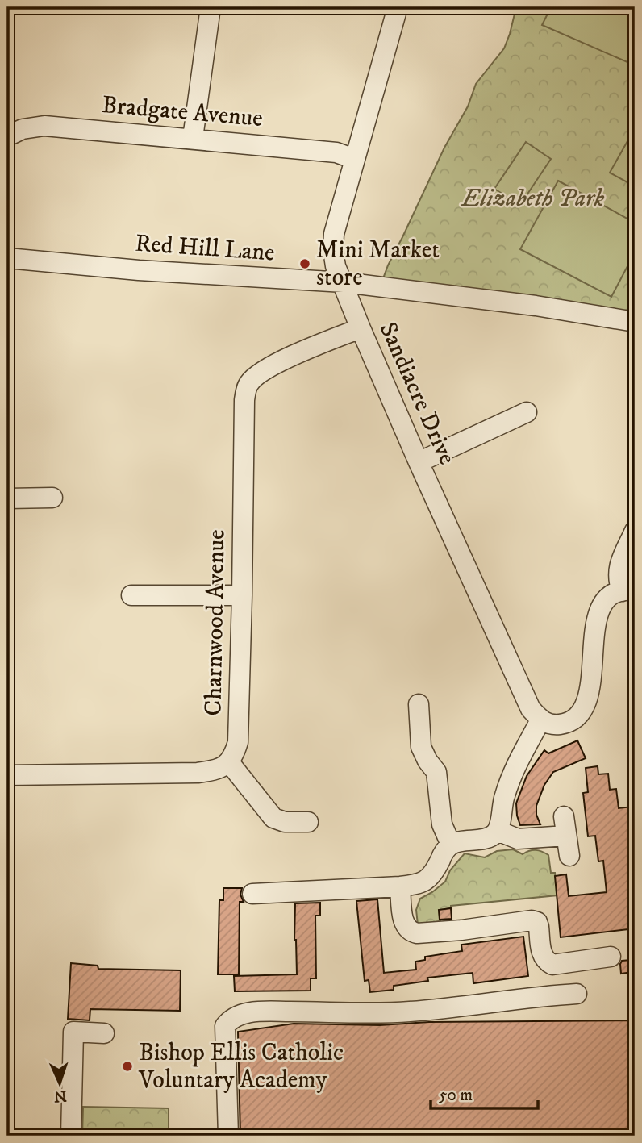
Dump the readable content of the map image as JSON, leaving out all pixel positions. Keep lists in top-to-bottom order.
{
  "streets": {
    "street": [
      "Bradgate Avenue",
      "Red Hill Lane",
      "Sandiacre Drive",
      "Charnwood Avenue"
    ]
  },
  "crossings": [
    ["Bradgate Avenue", "Sandiacre Drive"],
    ["Red Hill Lane", "Sandiacre Drive"],
    ["Sandiacre Drive", "Charnwood Avenue"]
  ],
  "parks": ["Elizabeth Park"],
  "places": ["Mini Market store", "Bishop Ellis Catholic Voluntary Academy"],
  "scale_bar": "50 m",
  "north": "bottom"
}
